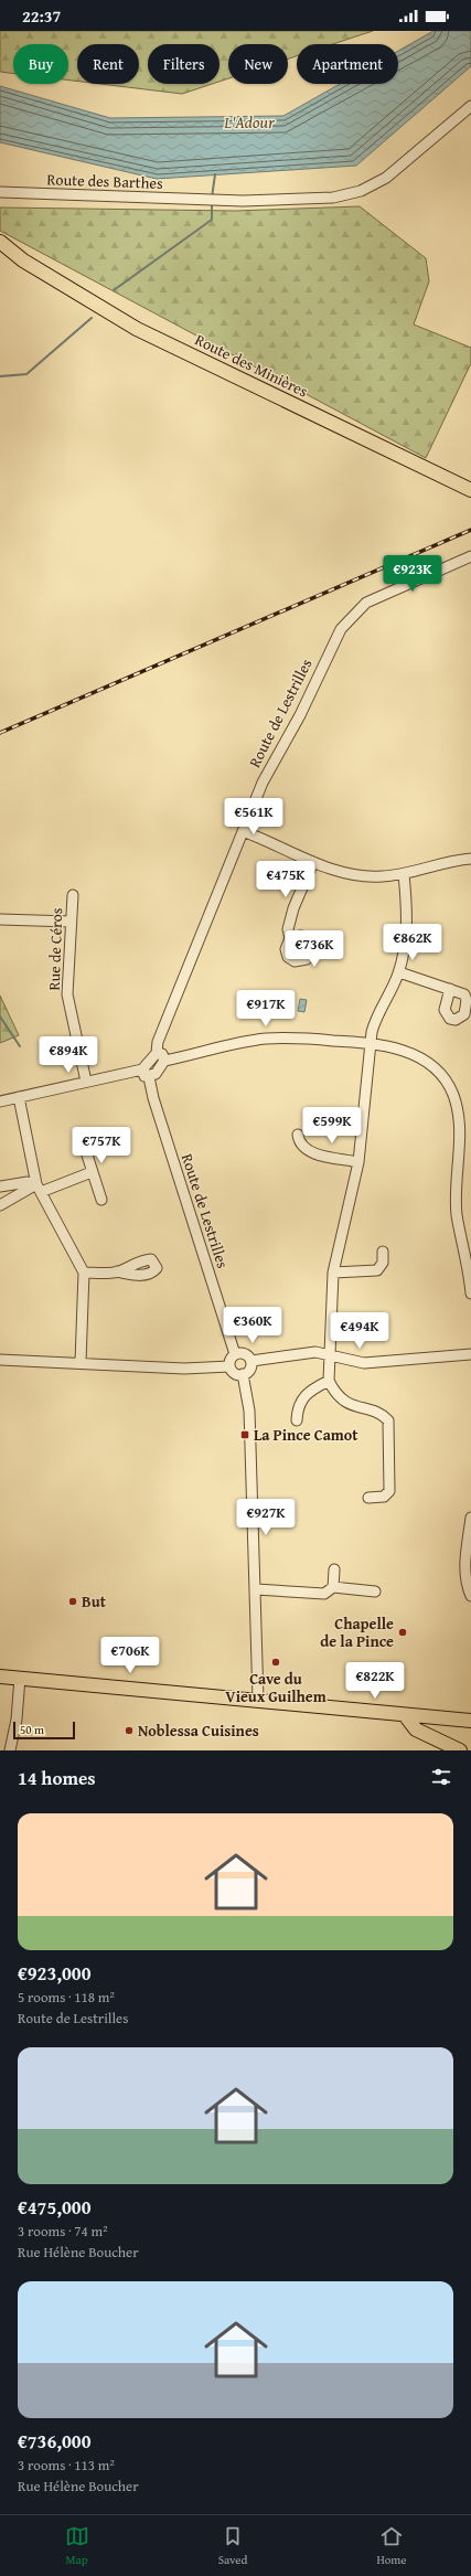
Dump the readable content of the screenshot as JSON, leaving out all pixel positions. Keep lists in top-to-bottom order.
{
  "streets": {
    "main road": ["Route des Minières"],
    "street": ["Route des Barthes", "Route de Lestrilles", "Rue de Céros"]
  },
  "water": ["L'Adour"],
  "places": {
    "transit": ["La Pince Camot"],
    "other": [
      "But",
      "Chapelle de la Pince",
      "Cave du Vieux Guilhem",
      "Noblessa Cuisines"
    ]
  },
  "scale_bar": "50 m",
  "page": {
    "status": "22:37",
    "chip": [
      "Buy",
      "Rent",
      "Filters",
      "New",
      "Apartment"
    ],
    "price": [
      "€923K",
      "€561K",
      "€475K",
      "€862K",
      "€736K",
      "€917K",
      "€894K",
      "€599K",
      "€757K",
      "€360K",
      "€494K",
      "€927K",
      "€706K",
      "€822K"
    ],
    "scale": "50 m",
    "heading": "14 homes",
    "list": [
      {
        "name": "€923,000",
        "note": "5 rooms · 118 m² · Route de Lestrilles"
      },
      {
        "name": "€475,000",
        "note": "3 rooms · 74 m² · Rue Hélène Boucher"
      },
      {
        "name": "€736,000",
        "note": "3 rooms · 113 m² · Rue Hélène Boucher"
      }
    ],
    "tabs": ["Map", "Saved", "Home"]
  }
}
